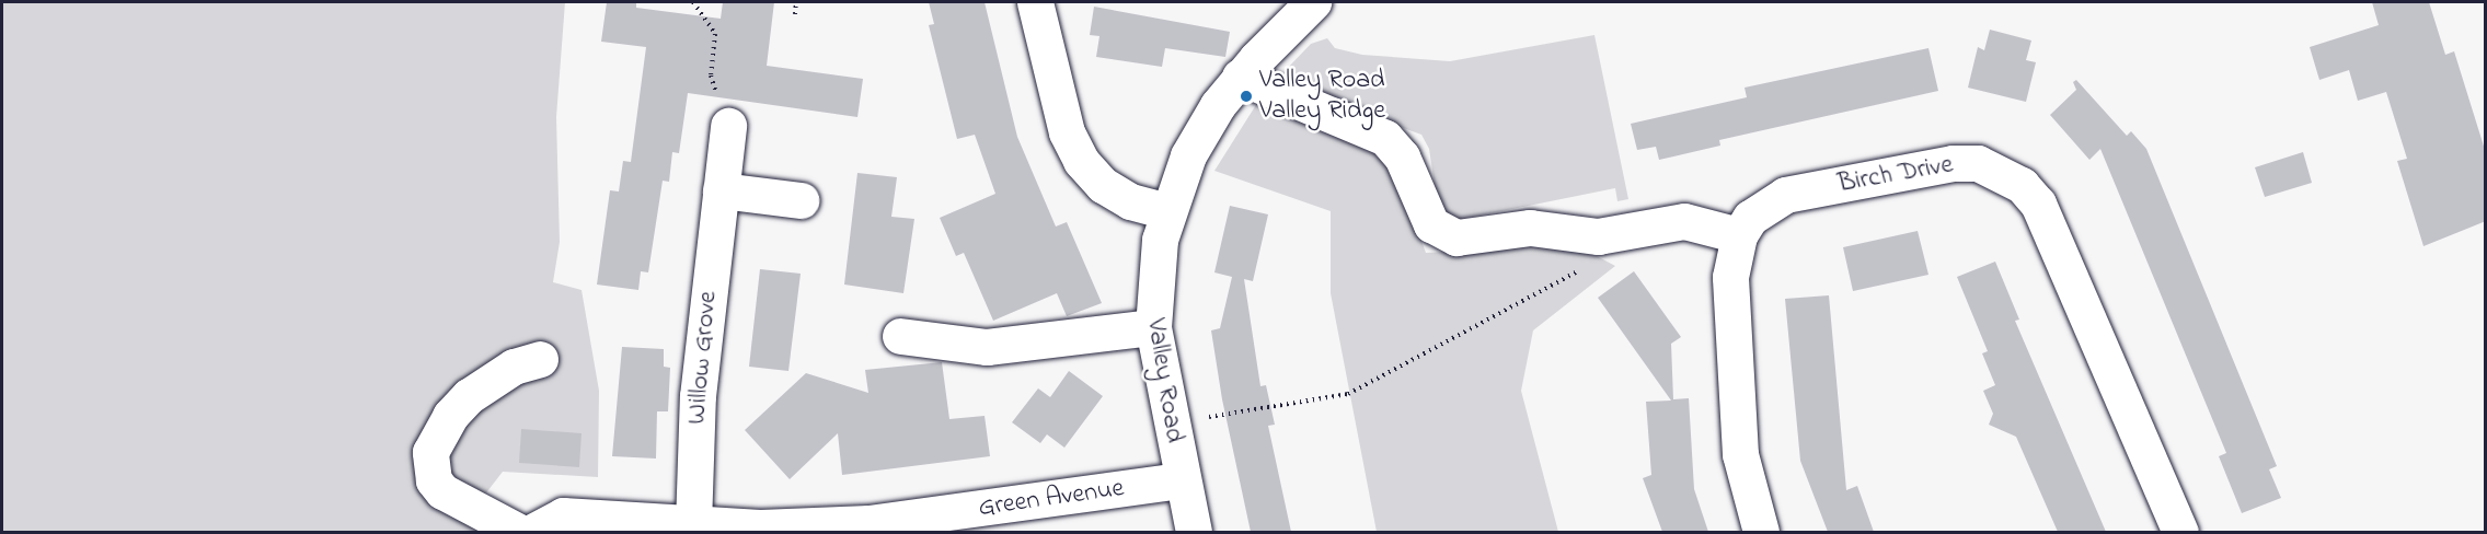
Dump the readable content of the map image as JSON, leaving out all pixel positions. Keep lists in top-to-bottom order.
{
  "streets": {
    "street": [
      "Birch Drive",
      "Willow Grove",
      "Valley Road",
      "Green Avenue"
    ]
  },
  "crossings": [
    ["Willow Grove", "Green Avenue"],
    ["Valley Road", "Green Avenue"]
  ],
  "places": ["Valley Road Valley Ridge"]
}
